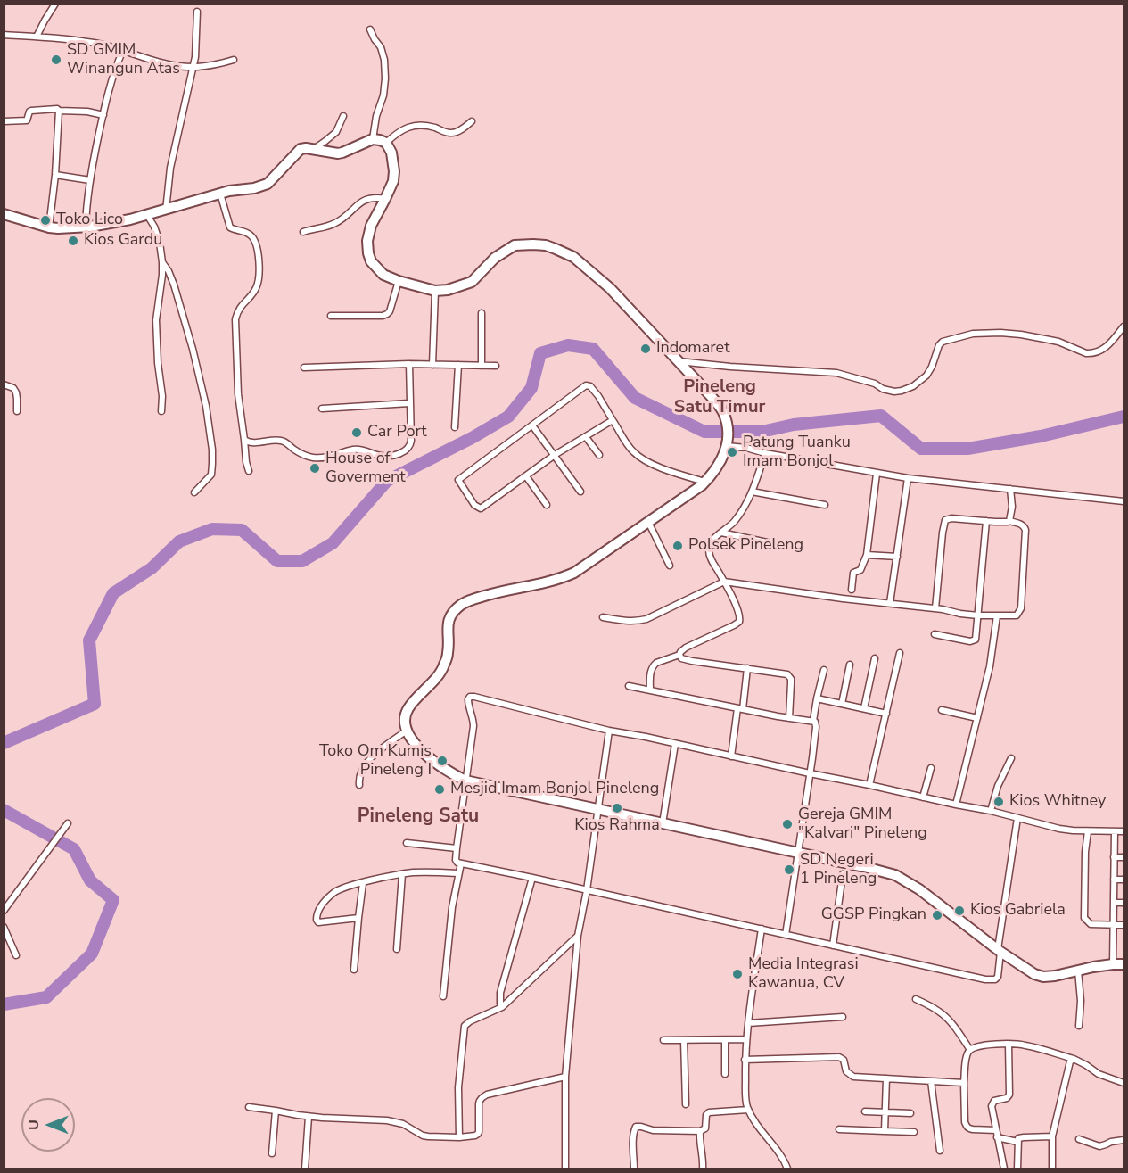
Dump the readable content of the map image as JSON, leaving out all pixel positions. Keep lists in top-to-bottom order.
{
  "districts": ["Pineleng Satu Timur", "Pineleng Satu"],
  "places": [
    "SD GMIM Winangun Atas",
    "Toko Lico",
    "Kios Gardu",
    "Indomaret",
    "Car Port",
    "Patung Tuanku Imam Bonjol",
    "House of Goverment",
    "Polsek Pineleng",
    "Toko Om Kumis Pineleng I",
    "Mesjid Imam Bonjol Pineleng",
    "Kios Whitney",
    "Kios Rahma",
    "Gereja GMIM \"Kalvari\" Pineleng",
    "SD Negeri 1 Pineleng",
    "Kios Gabriela",
    "GGSP Pingkan",
    "Media Integrasi Kawanua, CV"
  ],
  "north": "left"
}
